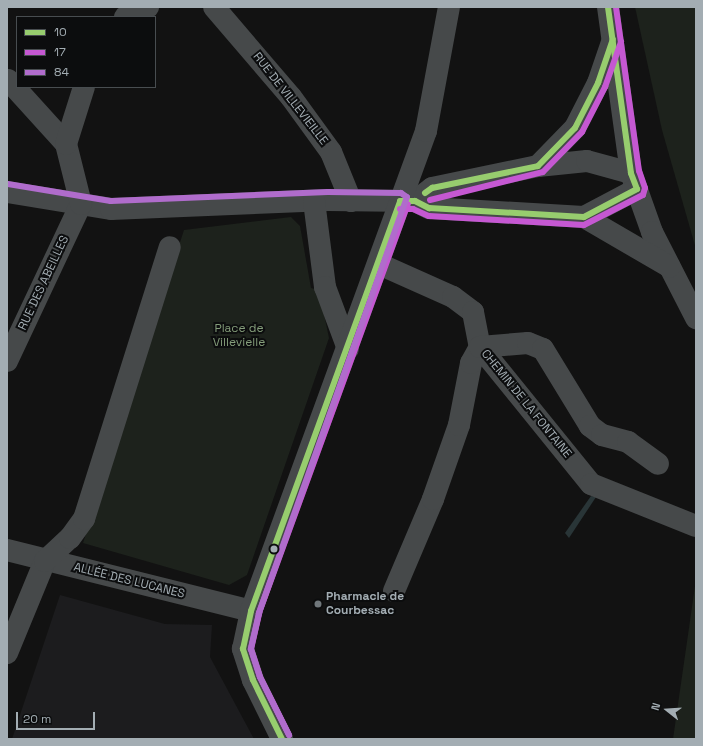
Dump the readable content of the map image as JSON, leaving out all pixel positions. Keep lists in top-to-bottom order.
{
  "streets": {
    "street": [
      "RUE DE VILLEVIEILLE",
      "RUE DES ABEILLES",
      "CHEMIN DE LA FONTAINE",
      "ALLÉE DES LUCANES"
    ]
  },
  "parks": ["Place de Villevielle"],
  "places": ["Pharmacie de Courbessac"],
  "lines": ["transit line 10", "transit line 17", "transit line 84"],
  "legend": ["10", "17", "84"],
  "scale_bar": "20 m",
  "north": "left"
}
